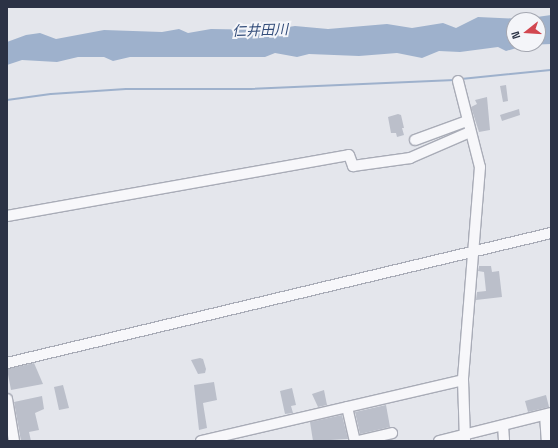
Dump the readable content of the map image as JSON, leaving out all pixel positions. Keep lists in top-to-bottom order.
{
  "water": ["仁井田川"],
  "north": "left"
}
